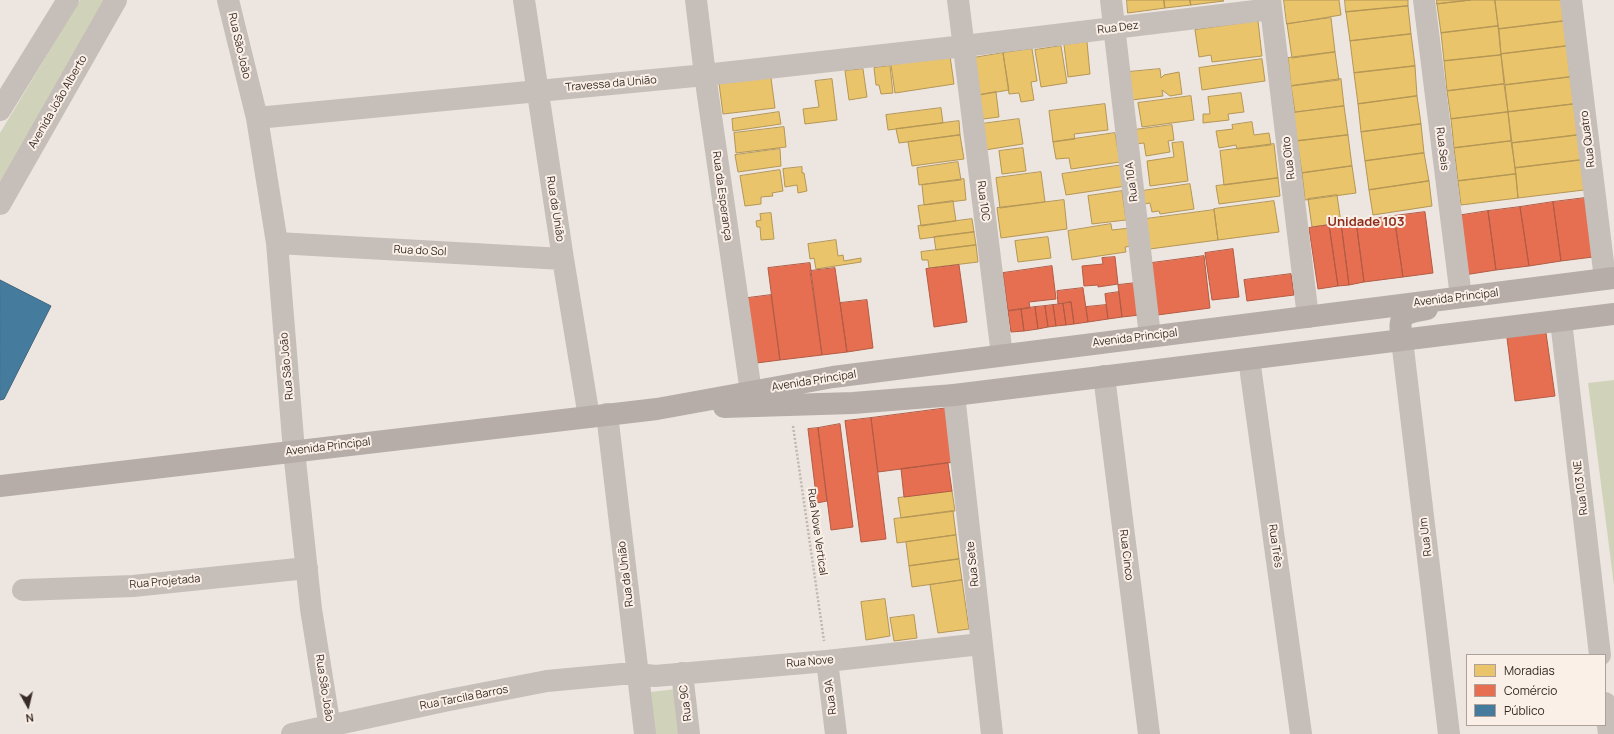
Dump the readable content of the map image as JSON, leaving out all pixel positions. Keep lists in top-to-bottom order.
{
  "streets": {
    "main road": ["Avenida Principal"],
    "street": [
      "Rua Dez",
      "Rua São João",
      "Travessa da União",
      "Avenida João Alberto",
      "Rua Quatro",
      "Rua Seis",
      "Rua Oito",
      "Rua 10A",
      "Rua da Esperança",
      "Rua 10C",
      "Rua da União",
      "Rua do Sol",
      "Rua 103 NE",
      "Rua Um",
      "Rua Três",
      "Rua Cinco",
      "Rua Sete",
      "Rua Projetada",
      "Rua Nove",
      "Rua 9A",
      "Rua Tarcila Barros",
      "Rua 9C"
    ],
    "path": ["Rua Nove Vertical"]
  },
  "crossings": [
    ["Rua Dez", "Travessa da União"],
    ["Rua Dez", "Rua Oito"],
    ["Rua Dez", "Rua 10A"],
    ["Rua Dez", "Rua 10C"],
    ["Rua São João", "Travessa da União"],
    ["Rua São João", "Rua do Sol"],
    ["Rua São João", "Avenida Principal"],
    ["Rua São João", "Rua Projetada"],
    ["Rua São João", "Rua Tarcila Barros"],
    ["Travessa da União", "Rua da Esperança"],
    ["Travessa da União", "Rua 10C"],
    ["Travessa da União", "Rua da União"],
    ["Rua Quatro", "Avenida Principal"],
    ["Rua Seis", "Avenida Principal"],
    ["Rua Oito", "Avenida Principal"],
    ["Rua 10A", "Avenida Principal"],
    ["Rua da Esperança", "Avenida Principal"],
    ["Rua 10C", "Avenida Principal"],
    ["Rua da União", "Rua do Sol"],
    ["Rua da União", "Avenida Principal"],
    ["Rua da União", "Rua Nove"],
    ["Rua da União", "Rua Tarcila Barros"],
    ["Avenida Principal", "Rua 103 NE"],
    ["Avenida Principal", "Rua Nove Vertical"],
    ["Avenida Principal", "Rua Um"],
    ["Avenida Principal", "Rua Três"],
    ["Avenida Principal", "Rua Cinco"],
    ["Avenida Principal", "Rua Sete"],
    ["Rua Nove Vertical", "Rua Nove"],
    ["Rua Nove Vertical", "Rua 9A"],
    ["Rua Sete", "Rua Nove"],
    ["Rua Nove", "Rua 9A"],
    ["Rua Nove", "Rua Tarcila Barros"],
    ["Rua Nove", "Rua 9C"]
  ],
  "districts": ["Unidade 103"],
  "legend": ["Moradias", "Comércio", "Público"],
  "north": "bottom"
}
